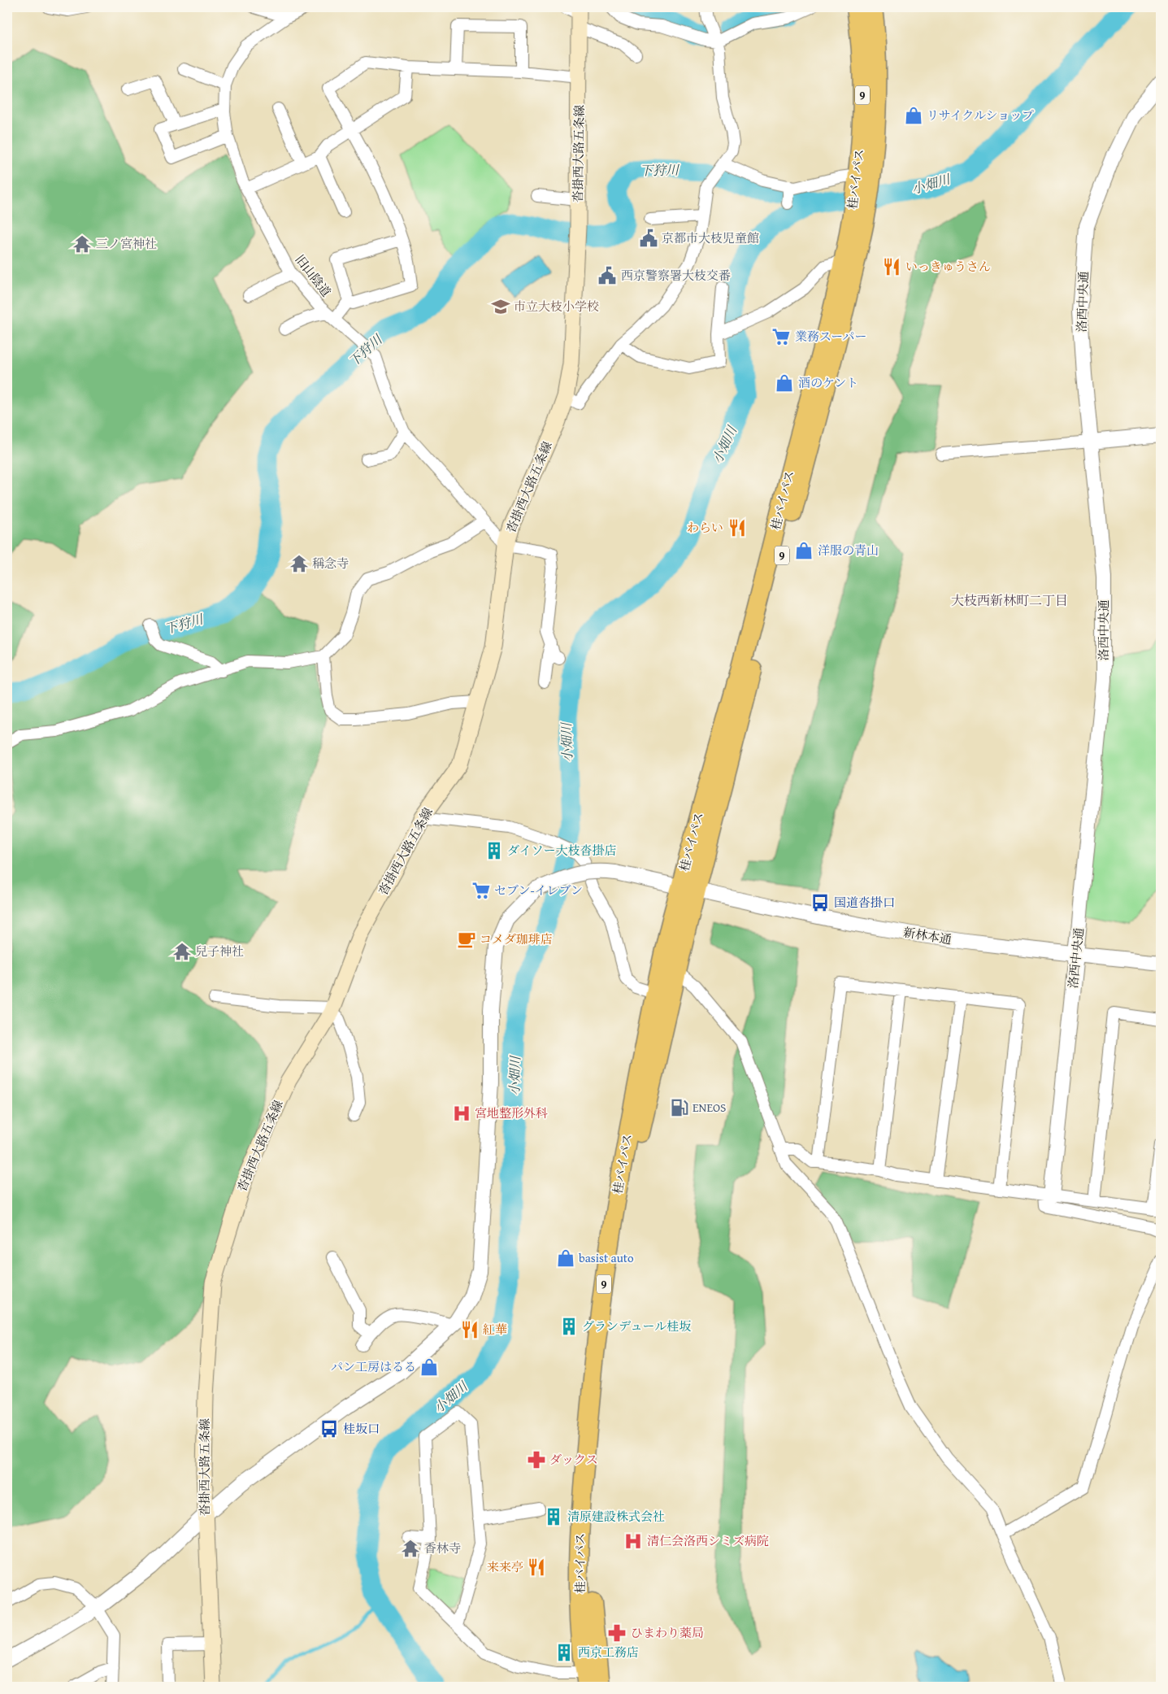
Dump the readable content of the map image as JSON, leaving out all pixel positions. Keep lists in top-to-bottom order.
{
  "streets": {
    "highway": ["9", "桂バイパス"],
    "main road": ["沓掛西大路五条線"],
    "street": ["旧山陰道", "洛西中央通", "新林本通"]
  },
  "crossings": [
    ["沓掛西大路五条線", "旧山陰道"],
    ["桂バイパス", "新林本通"],
    ["洛西中央通", "新林本通"]
  ],
  "districts": ["大枝西新林町二丁目"],
  "water": ["下狩川", "小畑川"],
  "places": {
    "shop": [
      "リサイクルショップ",
      "酒のケント",
      "洋服の青山",
      "basist auto",
      "パン工房はるる"
    ],
    "public building": ["京都市大枝児童館", "西京警察署大枝交番"],
    "temple": [
      "三ノ宮神社",
      "稱念寺",
      "兒子神社",
      "香林寺"
    ],
    "restaurant": [
      "いっきゅうさん",
      "わらい",
      "紅華",
      "来来亭"
    ],
    "school or university": ["市立大枝小学校"],
    "supermarket": ["業務スーパー", "セブン-イレブン"],
    "building": [
      "ダイソー大枝沓掛店",
      "グランデュール桂坂",
      "清原建設株式会社",
      "西京工務店"
    ],
    "bus stop": ["国道沓掛口", "桂坂口"],
    "cafe": ["コメダ珈琲店"],
    "fuel station": ["ENEOS"],
    "hospital": ["宮地整形外科", "清仁会洛西シミズ病院"],
    "pharmacy": ["ダックス", "ひまわり薬局"]
  }
}
